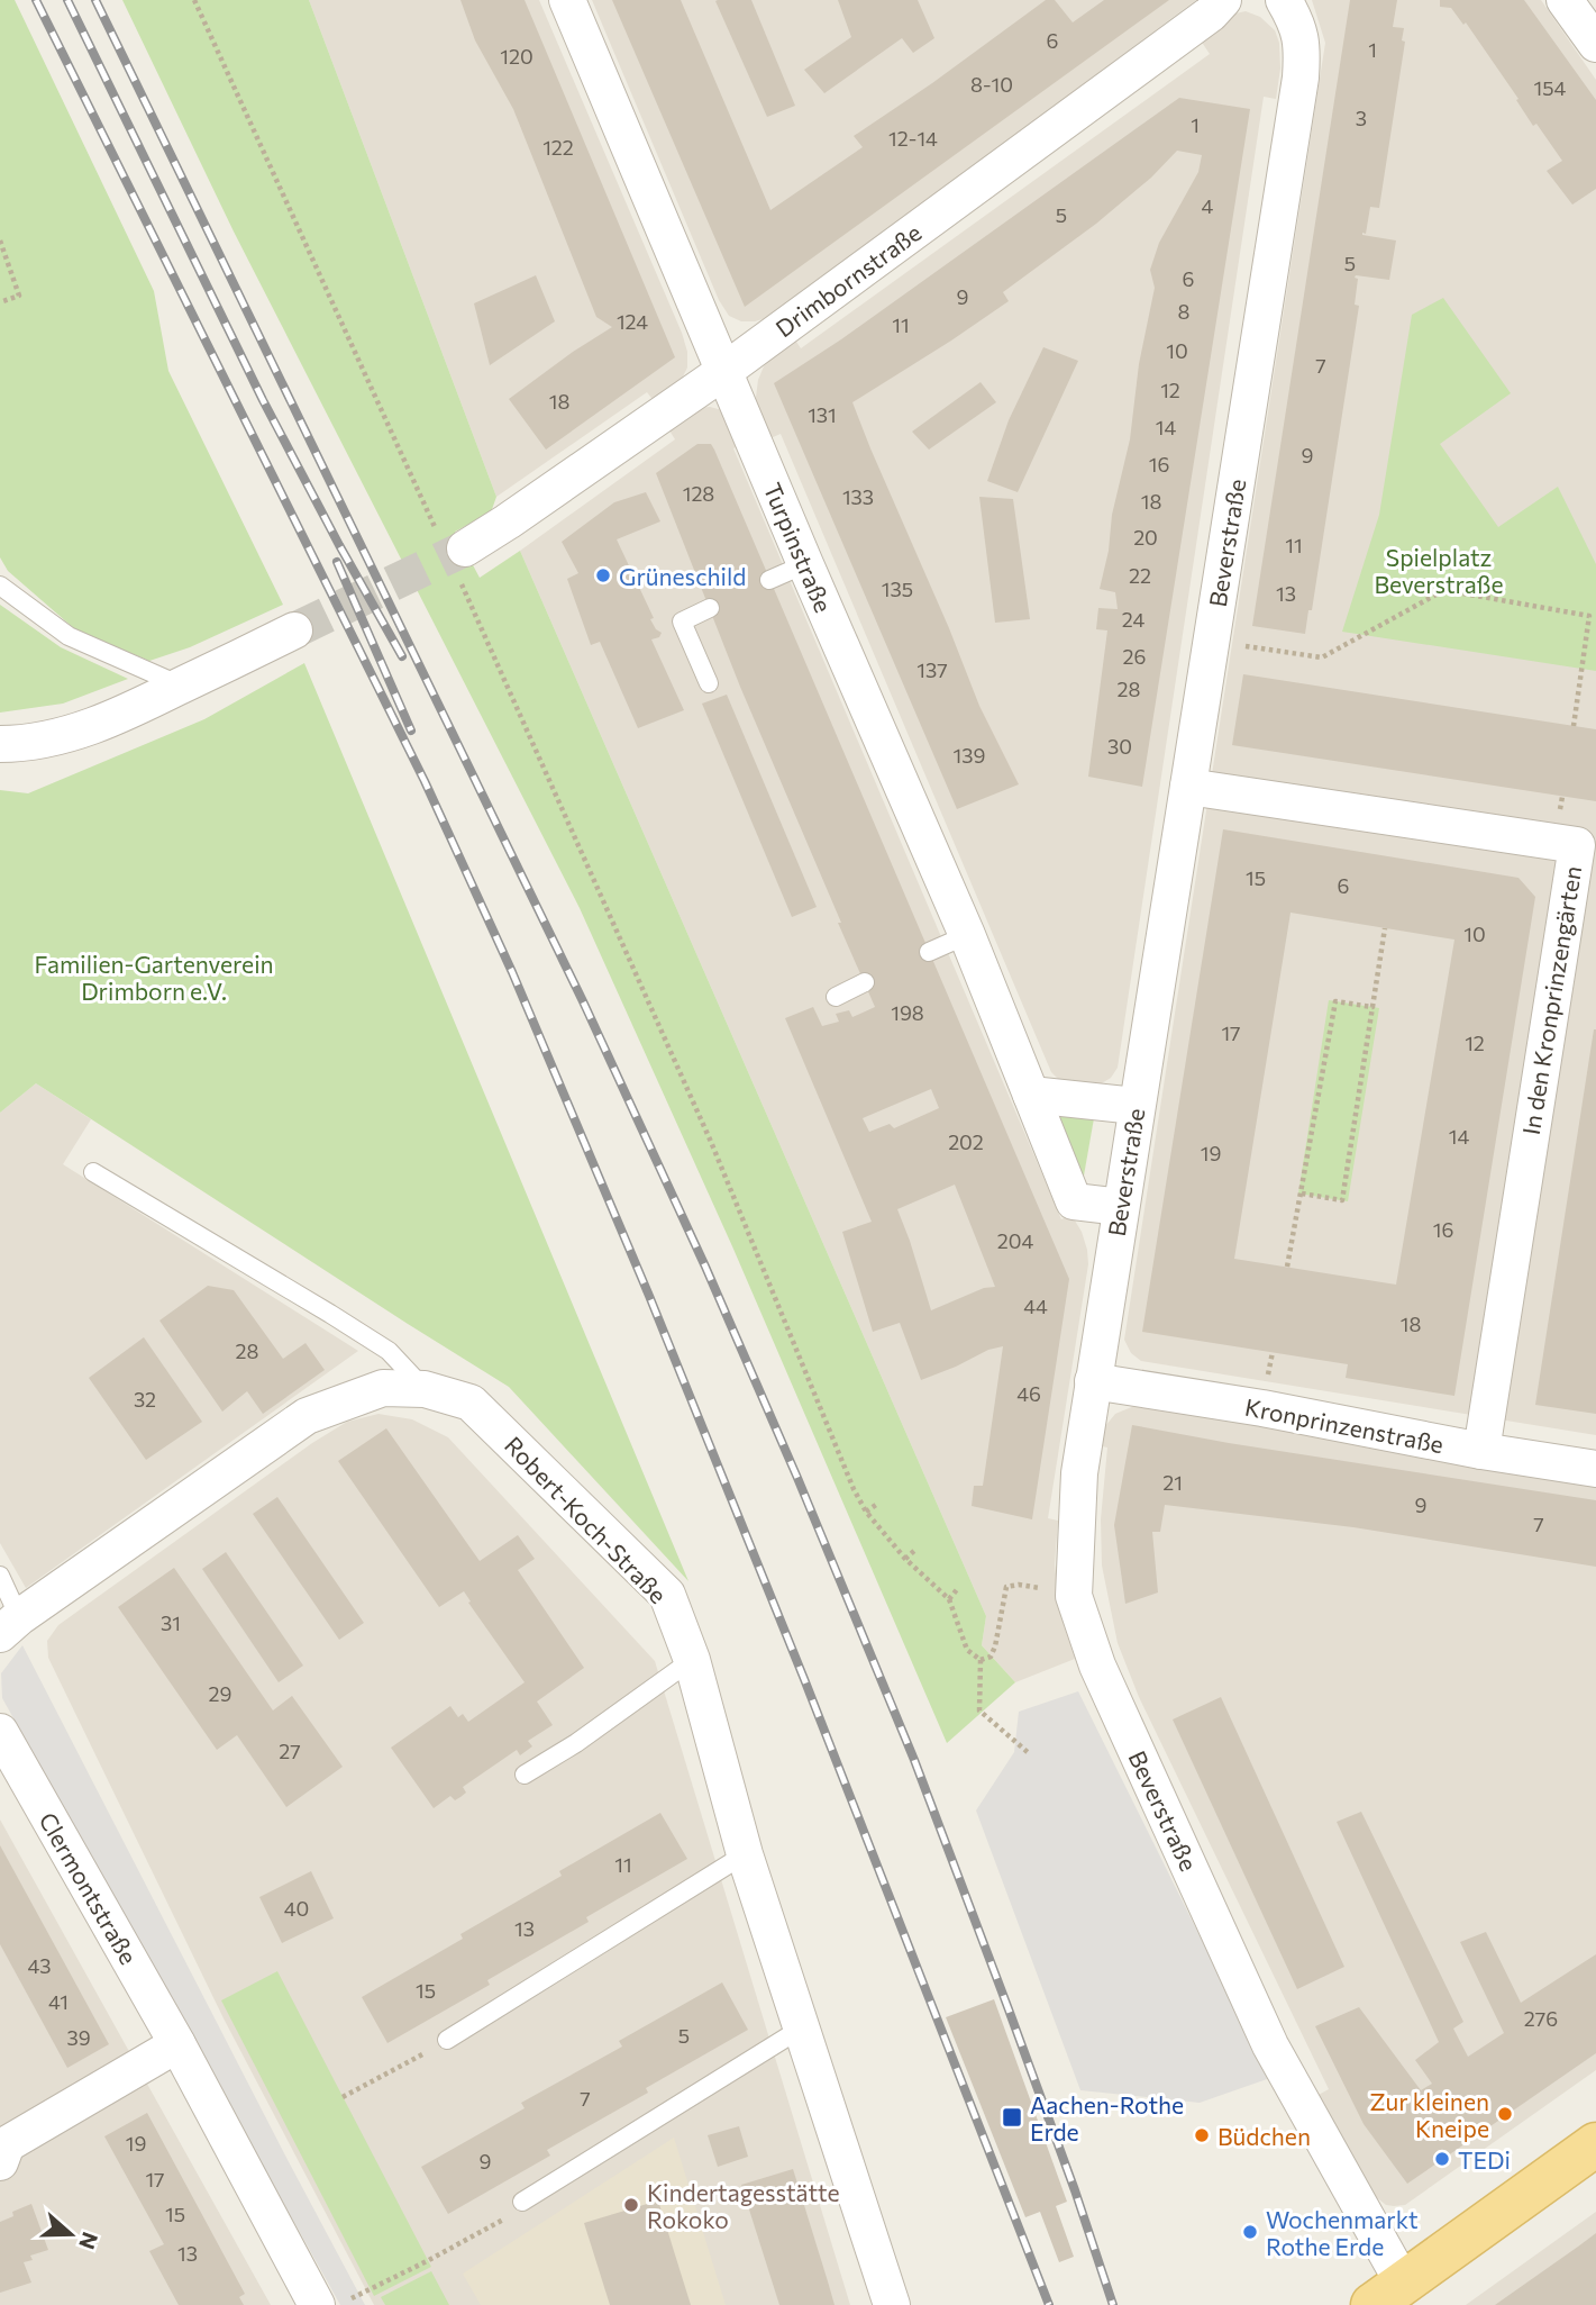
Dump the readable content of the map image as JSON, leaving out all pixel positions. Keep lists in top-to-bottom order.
{
  "streets": {
    "street": [
      "Drimbornstraße",
      "Beverstraße",
      "Turpinstraße",
      "In den Kronprinzengärten",
      "Kronprinzenstraße",
      "Robert-Koch-Straße",
      "Clermontstraße"
    ]
  },
  "crossings": [
    ["Drimbornstraße", "Turpinstraße"],
    ["Beverstraße", "Turpinstraße"],
    ["Beverstraße", "In den Kronprinzengärten"],
    ["Beverstraße", "Kronprinzenstraße"],
    ["In den Kronprinzengärten", "Kronprinzenstraße"]
  ],
  "parks": ["Spielplatz Beverstraße", "Familien-Gartenverein Drimborn e.V."],
  "places": {
    "other": [
      "Grüneschild",
      "Zur kleinen Kneipe",
      "Büdchen",
      "TEDi",
      "Kindertagesstätte Rokoko",
      "Wochenmarkt Rothe Erde"
    ],
    "transit": ["Aachen-Rothe Erde"]
  },
  "house_numbers": [
    "6",
    "1",
    "120",
    "8-10",
    "154",
    "3",
    "1",
    "12-14",
    "122",
    "4",
    "5",
    "5",
    "6",
    "9",
    "8",
    "124",
    "11",
    "10",
    "7",
    "12",
    "18",
    "131",
    "14",
    "9",
    "16",
    "128",
    "133",
    "18",
    "20",
    "11",
    "22",
    "135",
    "13",
    "24",
    "26",
    "137",
    "28",
    "30",
    "139",
    "15",
    "6",
    "10",
    "198",
    "17",
    "12",
    "14",
    "202",
    "19",
    "16",
    "204",
    "44",
    "18",
    "28",
    "46",
    "32",
    "21",
    "9",
    "7",
    "31",
    "29",
    "27",
    "11",
    "40",
    "13",
    "43",
    "15",
    "41",
    "276",
    "5",
    "39",
    "7",
    "19",
    "9",
    "17",
    "15",
    "13"
  ],
  "north": "right"
}
